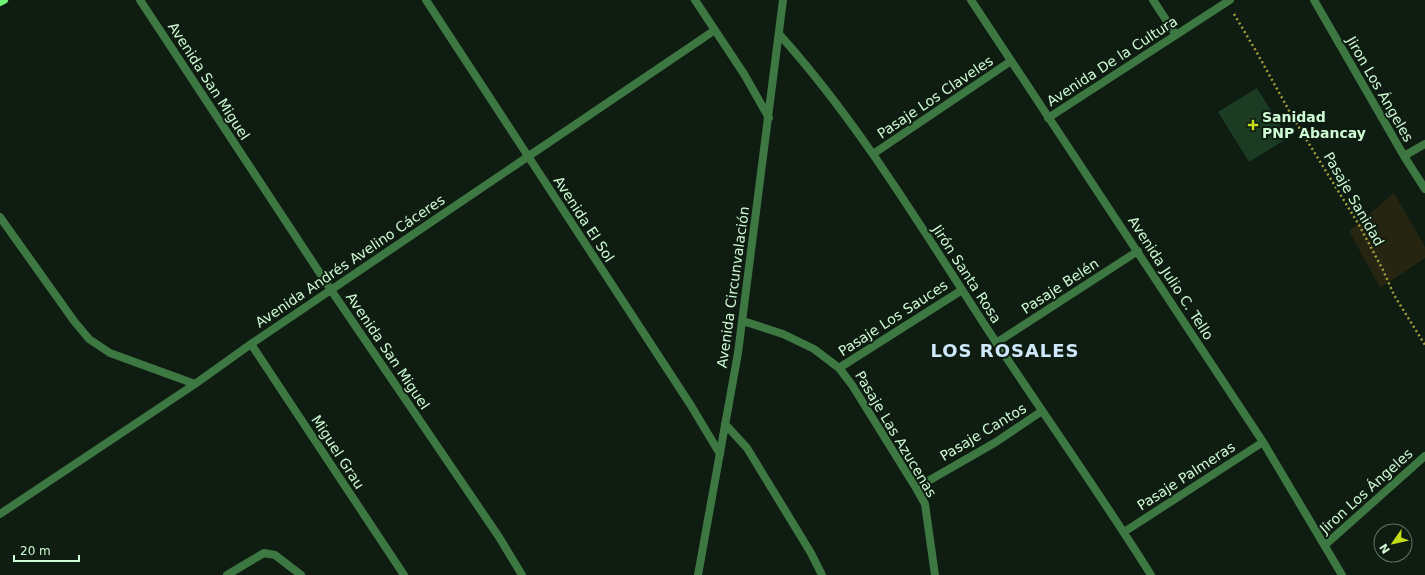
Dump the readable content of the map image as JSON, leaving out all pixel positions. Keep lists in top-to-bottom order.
{
  "streets": {
    "street": [
      "Avenida De la Cultura",
      "Avenida San Miguel",
      "Jiron Los Ángeles",
      "Pasaje Los Claveles",
      "Avenida El Sol",
      "Avenida Andrés Avelino Cáceres",
      "Jirón Santa Rosa",
      "Avenida Julio C. Tello",
      "Pasaje Belén",
      "Avenida Circunvalación",
      "Pasaje Los Sauces",
      "Pasaje Cantos",
      "Pasaje Las Azucenas",
      "Miguel Grau",
      "Pasaje Palmeras"
    ],
    "path": ["Pasaje Sanidad"]
  },
  "crossings": [
    ["Avenida De la Cultura", "Pasaje Sanidad"],
    ["Avenida De la Cultura", "Avenida Julio C. Tello"],
    ["Avenida San Miguel", "Avenida Andrés Avelino Cáceres"],
    ["Jiron Los Ángeles", "Avenida Julio C. Tello"],
    ["Pasaje Los Claveles", "Jirón Santa Rosa"],
    ["Pasaje Los Claveles", "Avenida Julio C. Tello"],
    ["Avenida El Sol", "Avenida Andrés Avelino Cáceres"],
    ["Avenida El Sol", "Avenida Circunvalación"],
    ["Avenida Andrés Avelino Cáceres", "Miguel Grau"],
    ["Jirón Santa Rosa", "Pasaje Belén"],
    ["Jirón Santa Rosa", "Avenida Circunvalación"],
    ["Jirón Santa Rosa", "Pasaje Los Sauces"],
    ["Jirón Santa Rosa", "Pasaje Cantos"],
    ["Jirón Santa Rosa", "Pasaje Palmeras"],
    ["Avenida Julio C. Tello", "Pasaje Belén"],
    ["Avenida Julio C. Tello", "Pasaje Palmeras"],
    ["Avenida Circunvalación", "Pasaje Las Azucenas"],
    ["Pasaje Los Sauces", "Pasaje Las Azucenas"],
    ["Pasaje Cantos", "Pasaje Las Azucenas"]
  ],
  "districts": ["LOS ROSALES"],
  "places": {
    "health": ["Sanidad PNP Abancay"]
  },
  "scale_bar": "20 m",
  "north": "bottom left"
}
